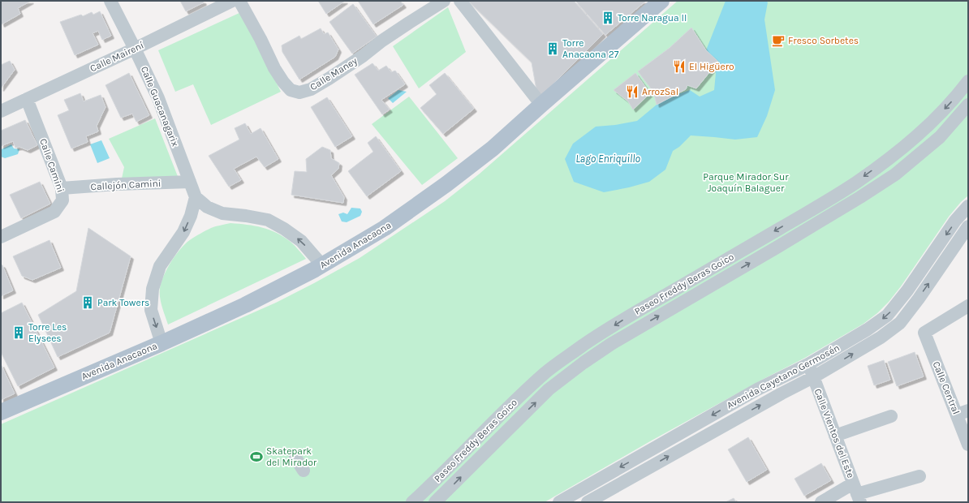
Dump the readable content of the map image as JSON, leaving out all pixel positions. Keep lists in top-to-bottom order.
{
  "streets": {
    "main road": ["Avenida Anacaona"],
    "street": [
      "Calle Mairení",
      "Calle Maney",
      "Calle Guacanagarix",
      "Calle Camini",
      "Callejón Camini",
      "Paseo Freddy Beras Goico",
      "Avenida Cayetano Germosén",
      "Calle Central",
      "Calle Vientos del Este"
    ]
  },
  "crossings": [
    ["Calle Mairení", "Calle Guacanagarix"],
    ["Calle Mairení", "Calle Camini"],
    ["Calle Guacanagarix", "Callejón Camini"],
    ["Calle Guacanagarix", "Avenida Anacaona"],
    ["Calle Camini", "Callejón Camini"],
    ["Avenida Cayetano Germosén", "Calle Vientos del Este"]
  ],
  "one_way": ["Calle Guacanagarix"],
  "water": ["Lago Enriquillo"],
  "parks": ["Parque Mirador Sur Joaquín Balaguer"],
  "places": {
    "building": [
      "Torre Naragua II",
      "Torre Anacaona 27",
      "Park Towers",
      "Torre Les Elysees"
    ],
    "cafe": ["Fresco Sorbetes"],
    "restaurant": ["El Higüero", "ArrozSal"],
    "sports": ["Skatepark del Mirador"]
  }
}
